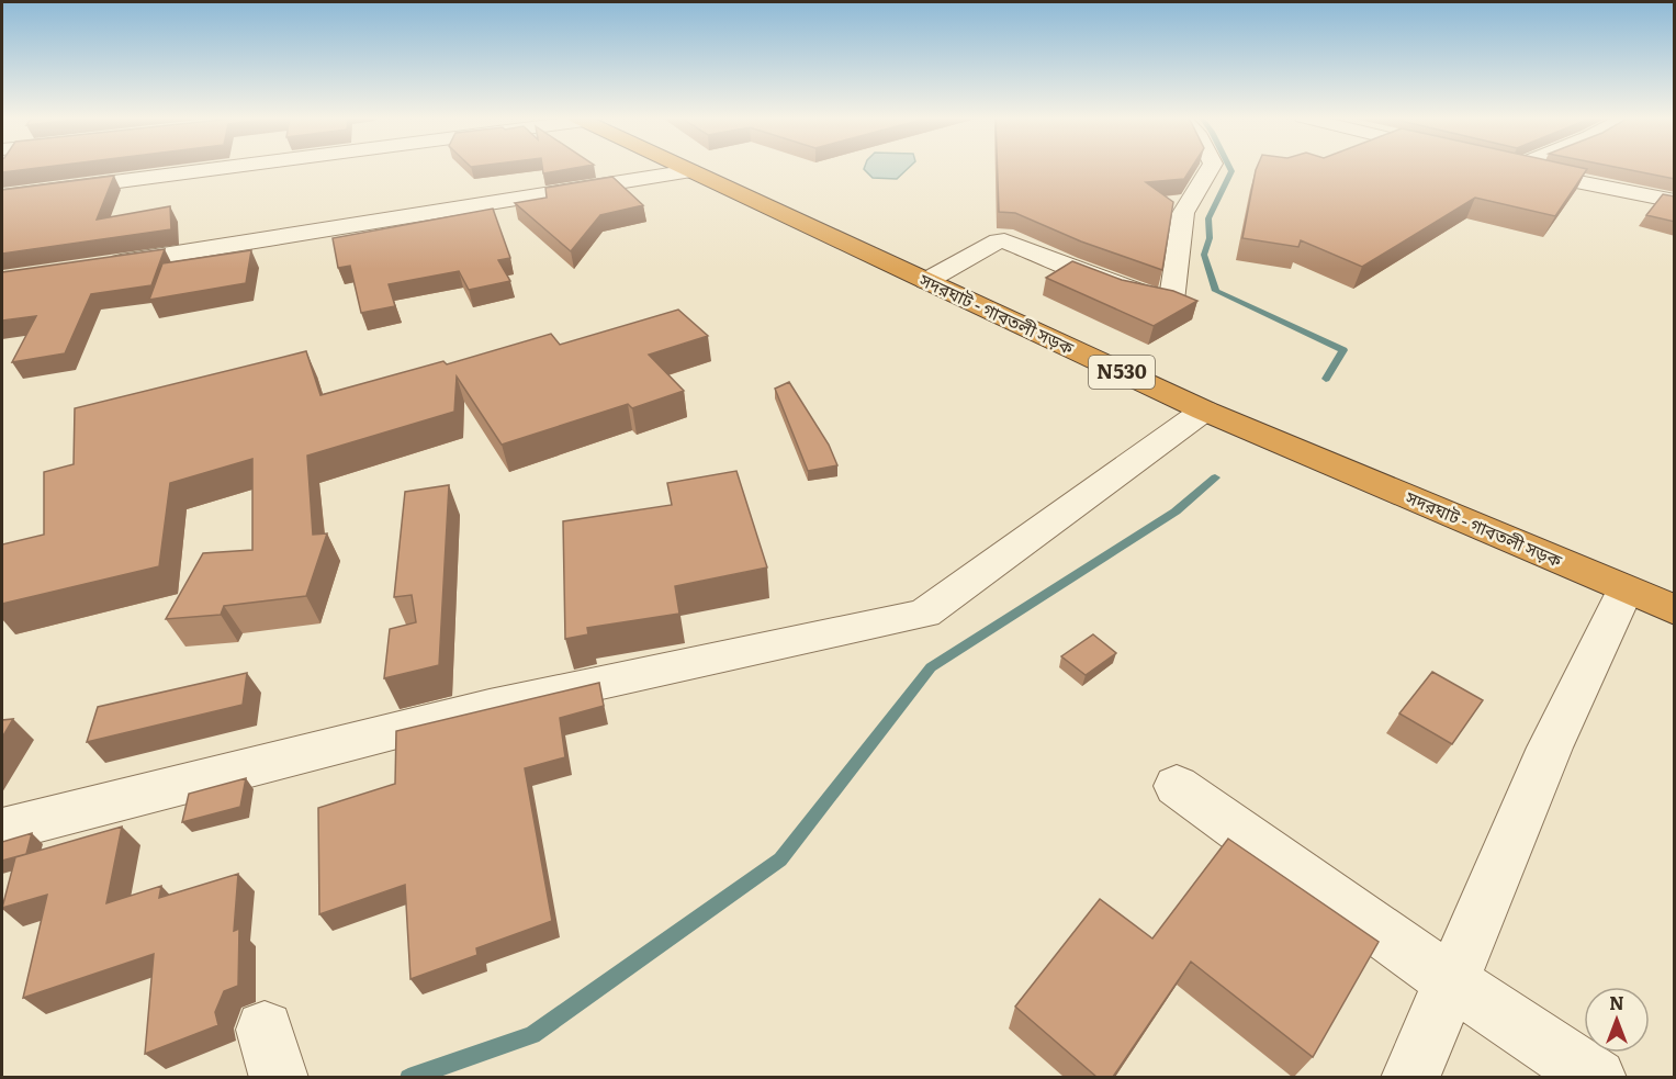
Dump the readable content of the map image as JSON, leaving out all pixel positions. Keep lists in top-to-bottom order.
{
  "streets": {
    "highway": ["সদরঘাট - গাবতলী সড়ক", "N530"]
  },
  "north": "top"
}
